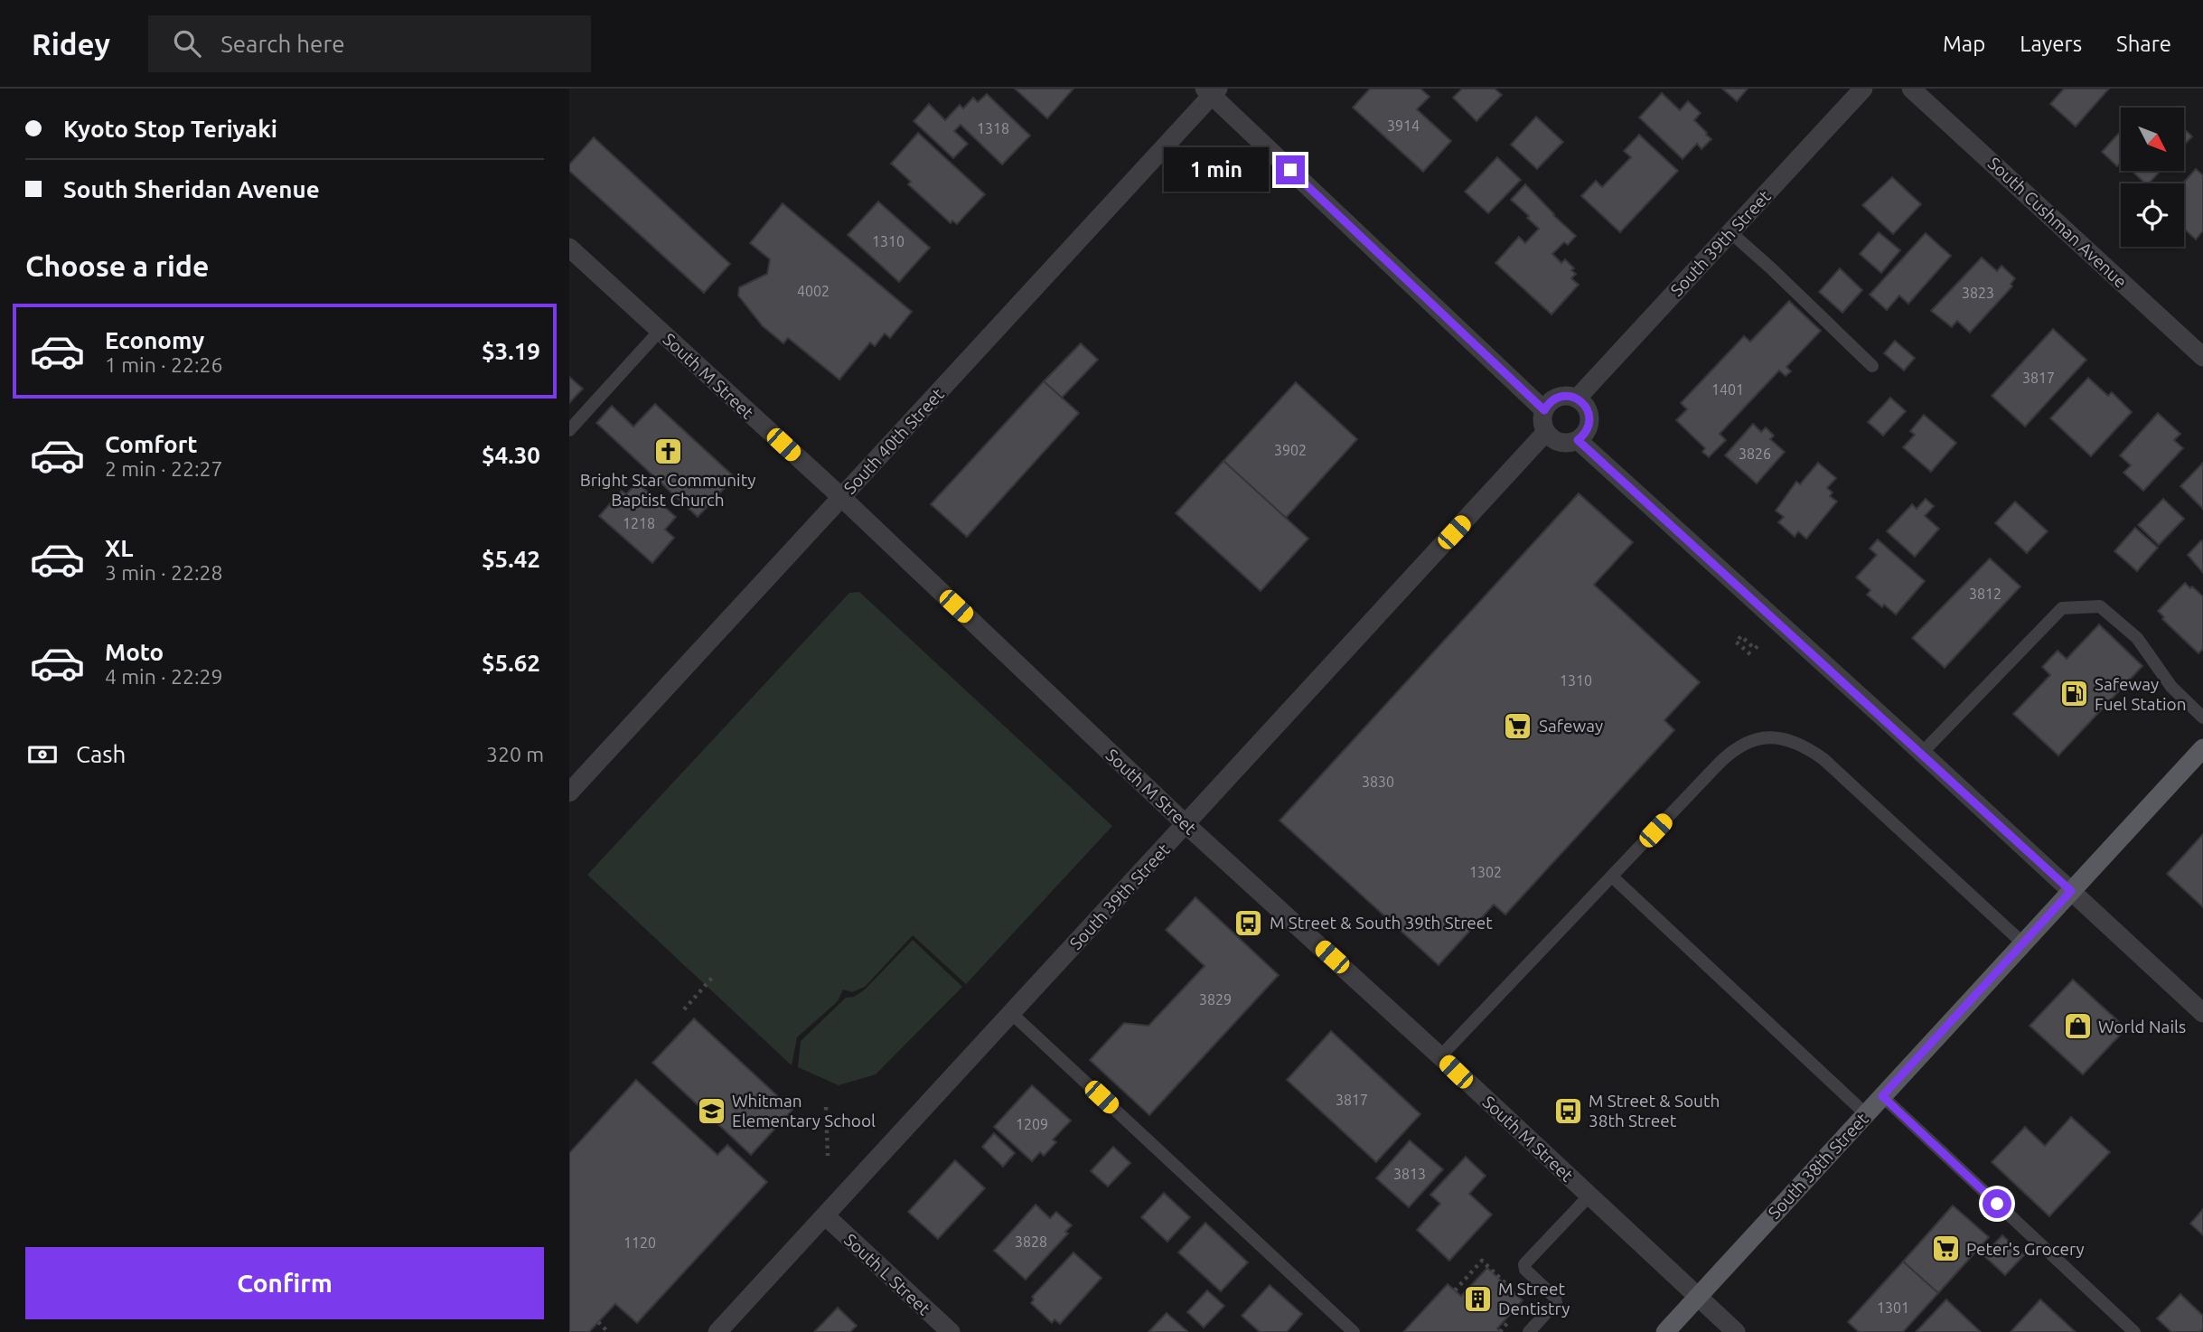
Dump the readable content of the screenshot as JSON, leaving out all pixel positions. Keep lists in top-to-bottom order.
{
  "streets": {
    "main road": ["South 38th Street"],
    "street": [
      "South Cushman Avenue",
      "South 39th Street",
      "South M Street",
      "South 40th Street",
      "South L Street"
    ]
  },
  "crossings": [
    ["South 39th Street", "South M Street"],
    ["South 39th Street", "South L Street"],
    ["South M Street", "South 40th Street"],
    ["South M Street", "South 38th Street"]
  ],
  "places": {
    "church": ["Bright Star Community Baptist Church"],
    "fuel station": ["Safeway Fuel Station"],
    "supermarket": ["Safeway", "Peter's Grocery"],
    "bus stop": ["M Street & South 39th Street", "M Street & South 38th Street"],
    "shop": ["World Nails"],
    "school or university": ["Whitman Elementary School"],
    "building": ["M Street Dentistry"]
  },
  "house_numbers": [
    "3914",
    "1318",
    "1310",
    "4002",
    "3823",
    "3817",
    "1401",
    "3902",
    "3826",
    "1218",
    "3812",
    "1310",
    "3830",
    "1302",
    "3829",
    "3817",
    "1209",
    "3813",
    "3828",
    "1120",
    "1301"
  ],
  "north": "bottom right",
  "page": {
    "header": "Ridey",
    "search": "Search here",
    "nav": ["Map", "Layers", "Share"],
    "banner": ["Kyoto Stop Teriyaki", "South Sheridan Avenue"],
    "bubble": "1 min",
    "heading": "Choose a ride",
    "list": [
      {
        "name": "Economy",
        "note": "1 min · 22:26",
        "value": "$3.19"
      },
      {
        "name": "Comfort",
        "note": "2 min · 22:27",
        "value": "$4.30"
      },
      {
        "name": "XL",
        "note": "3 min · 22:28",
        "value": "$5.42"
      },
      {
        "name": "Moto",
        "note": "4 min · 22:29",
        "value": "$5.62"
      }
    ],
    "pay": ["Cash", "320 m"],
    "buttons": "Confirm"
  }
}
